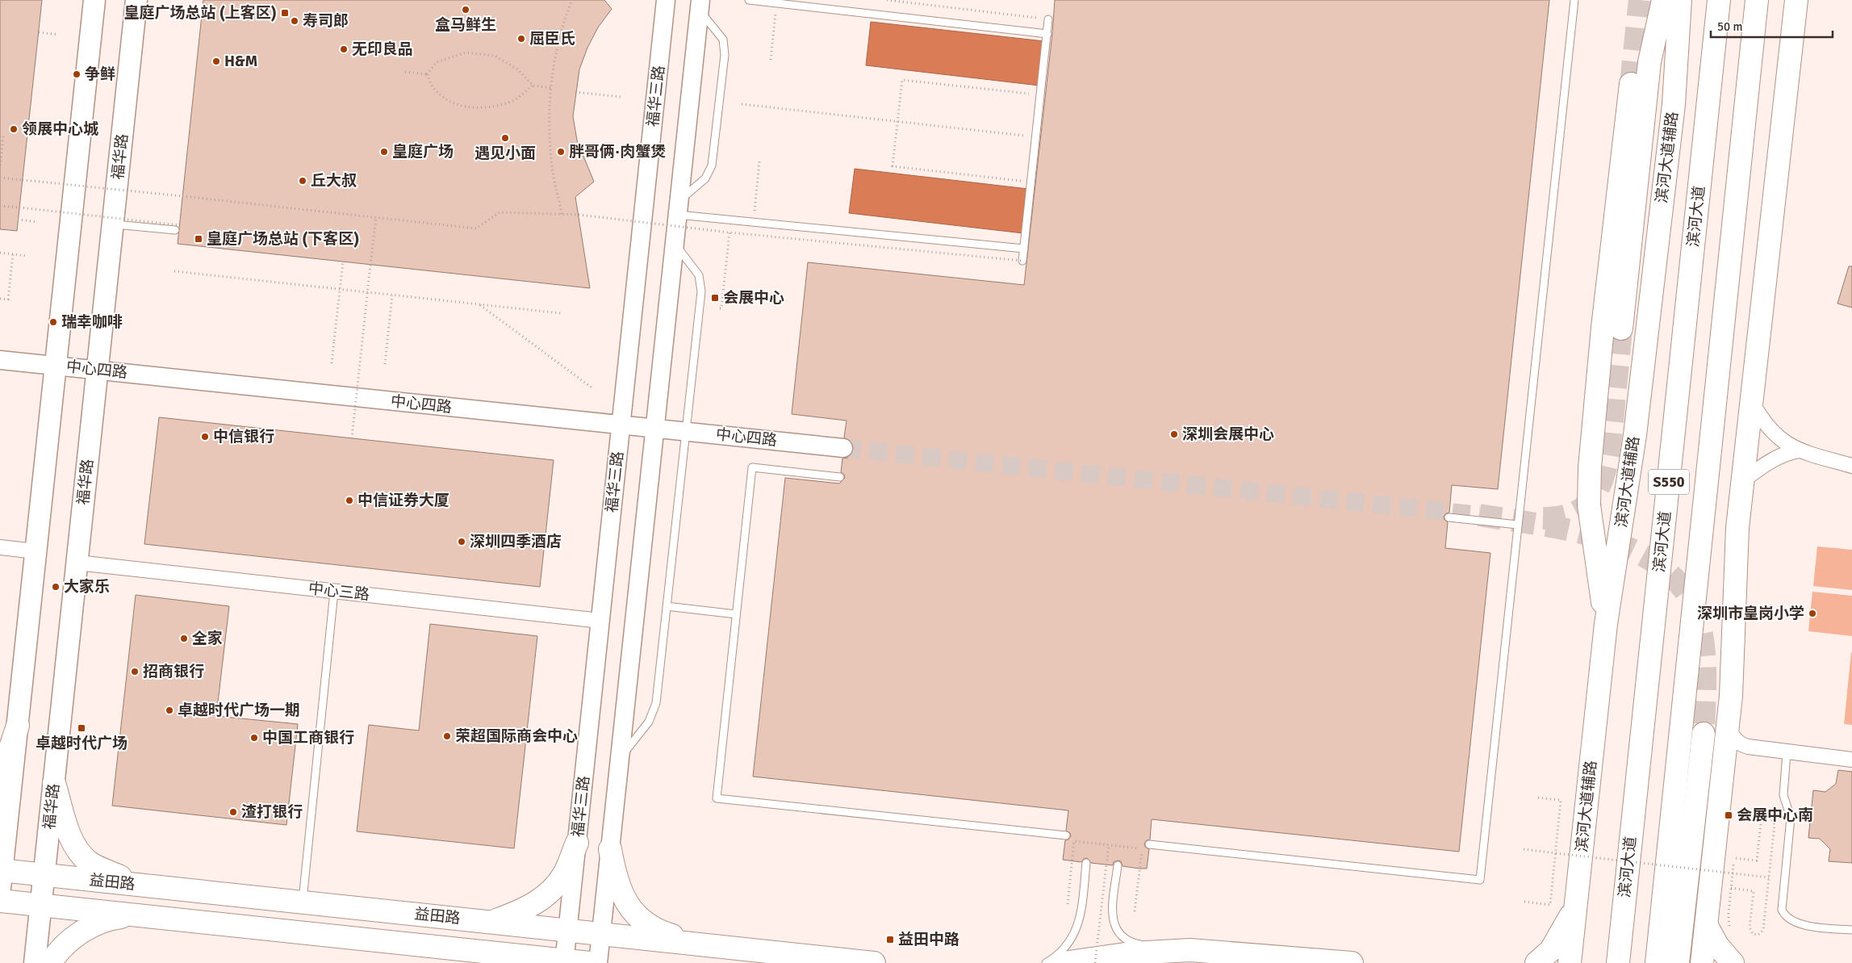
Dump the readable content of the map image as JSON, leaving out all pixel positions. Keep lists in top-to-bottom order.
{
  "streets": {
    "main road": [
      "福华路",
      "滨河大道辅路",
      "滨河大道",
      "S550",
      "益田路"
    ],
    "street": ["福华三路", "中心四路", "中心三路"]
  },
  "crossings": [
    ["福华三路", "中心四路"],
    ["福华三路", "中心三路"],
    ["福华三路", "益田路"],
    ["福华路", "中心四路"],
    ["福华路", "中心三路"],
    ["福华路", "益田路"]
  ],
  "places": {
    "other": [
      "盒马鲜生",
      "寿司郎",
      "屈臣氏",
      "无印良品",
      "H&M",
      "争鲜",
      "领展中心城",
      "遇见小面",
      "皇庭广场",
      "胖哥俩·肉蟹煲",
      "丘大叔",
      "瑞幸咖啡",
      "深圳会展中心",
      "中信银行",
      "中信证券大厦",
      "深圳四季酒店",
      "大家乐",
      "深圳市皇岗小学",
      "全家",
      "招商银行",
      "卓越时代广场一期",
      "荣超国际商会中心",
      "中国工商银行",
      "渣打银行"
    ],
    "transit": [
      "皇庭广场总站 (上客区)",
      "皇庭广场总站 (下客区)",
      "会展中心",
      "卓越时代广场",
      "会展中心南",
      "益田中路"
    ]
  },
  "scale_bar": "50 m"
}
